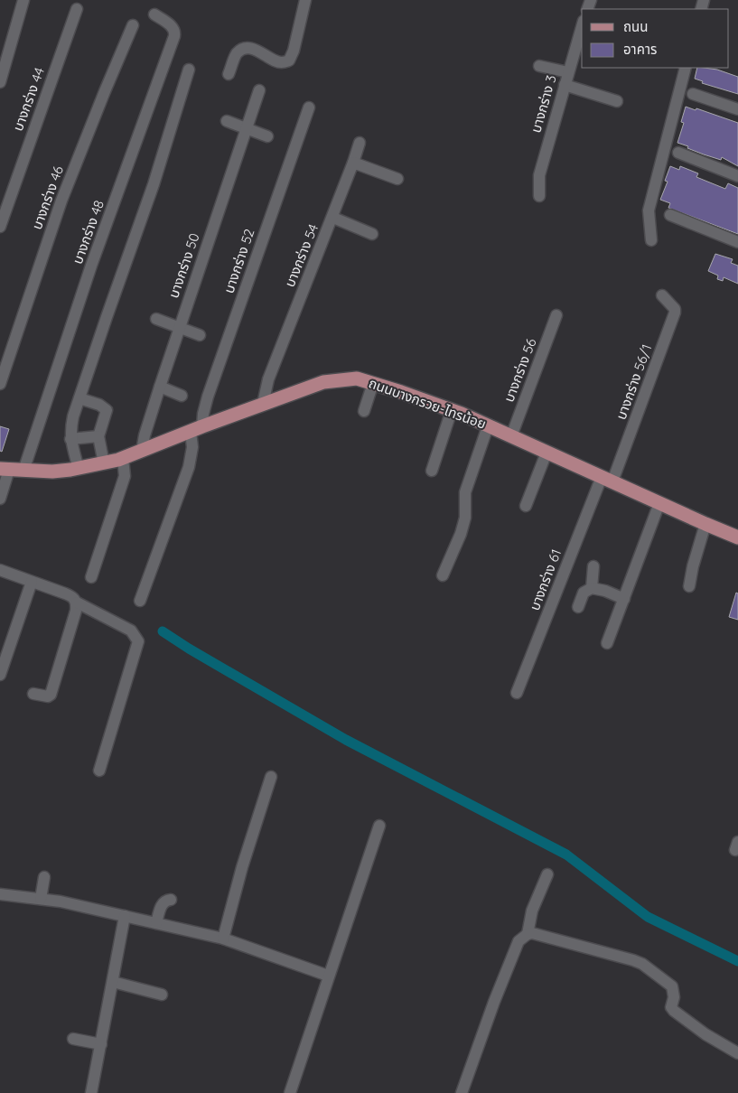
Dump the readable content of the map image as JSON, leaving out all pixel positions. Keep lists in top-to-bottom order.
{
  "streets": {
    "main road": ["ถนนบางกรวย-ไทรน้อย"],
    "street": [
      "บางกร่าง 44",
      "บางกร่าง 3",
      "บางกร่าง 46",
      "บางกร่าง 48",
      "บางกร่าง 54",
      "บางกร่าง 52",
      "บางกร่าง 50",
      "บางกร่าง 56",
      "บางกร่าง 56/1",
      "บางกร่าง 61"
    ]
  },
  "crossings": [
    ["บางกร่าง 48", "ถนนบางกรวย-ไทรน้อย"],
    ["บางกร่าง 54", "ถนนบางกรวย-ไทรน้อย"],
    ["บางกร่าง 52", "ถนนบางกรวย-ไทรน้อย"],
    ["บางกร่าง 50", "ถนนบางกรวย-ไทรน้อย"],
    ["บางกร่าง 56", "ถนนบางกรวย-ไทรน้อย"],
    ["บางกร่าง 56/1", "ถนนบางกรวย-ไทรน้อย"],
    ["บางกร่าง 56/1", "บางกร่าง 61"],
    ["ถนนบางกรวย-ไทรน้อย", "บางกร่าง 61"]
  ],
  "legend": ["ถนน", "อาคาร"]
}
